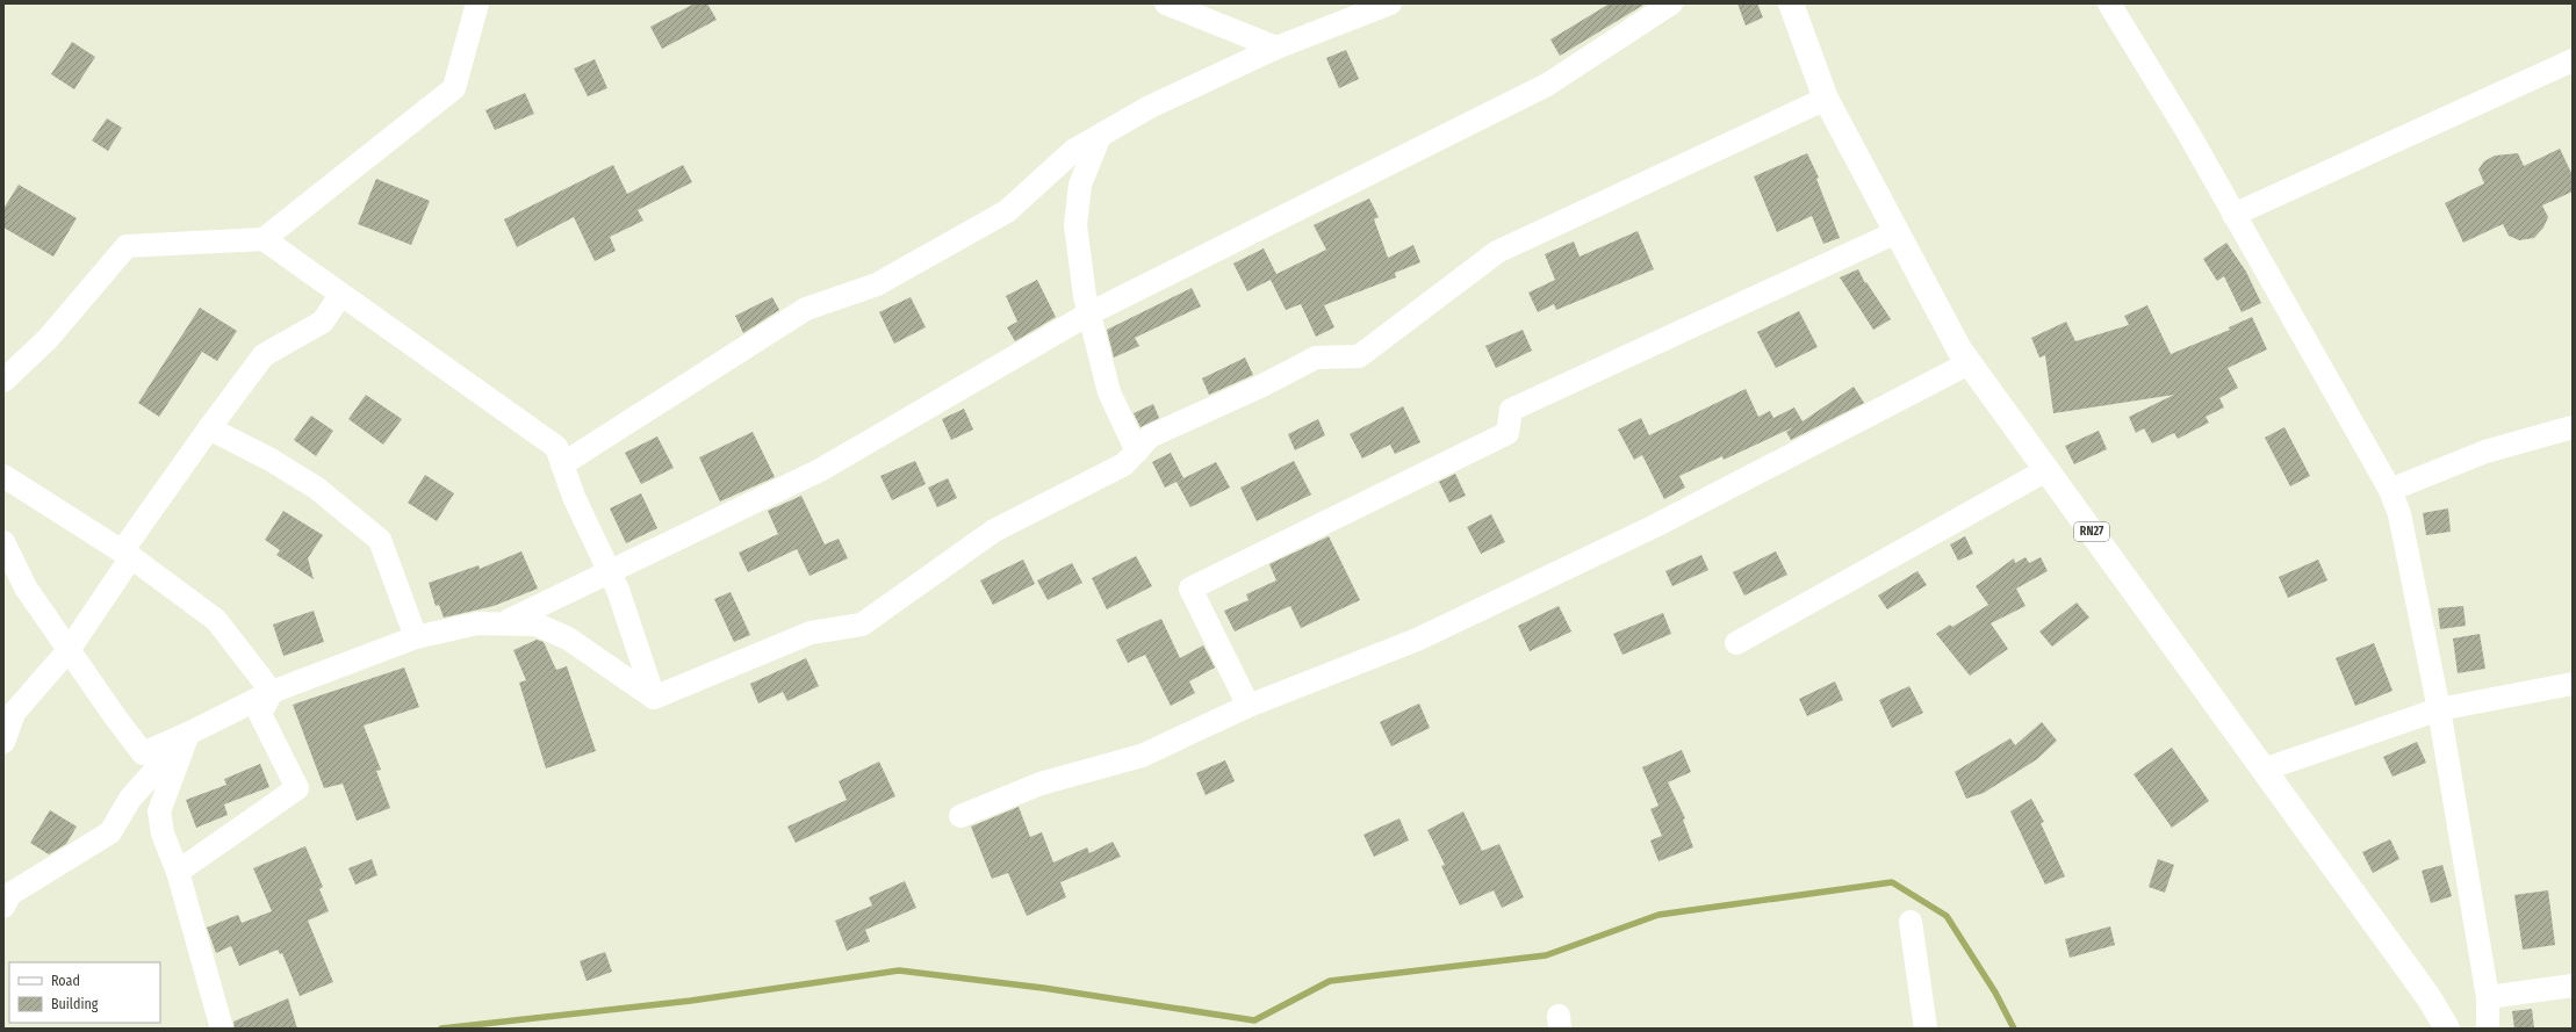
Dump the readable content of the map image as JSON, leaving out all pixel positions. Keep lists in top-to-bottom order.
{
  "streets": {
    "main road": ["RN27"]
  },
  "legend": ["Road", "Building"]
}
